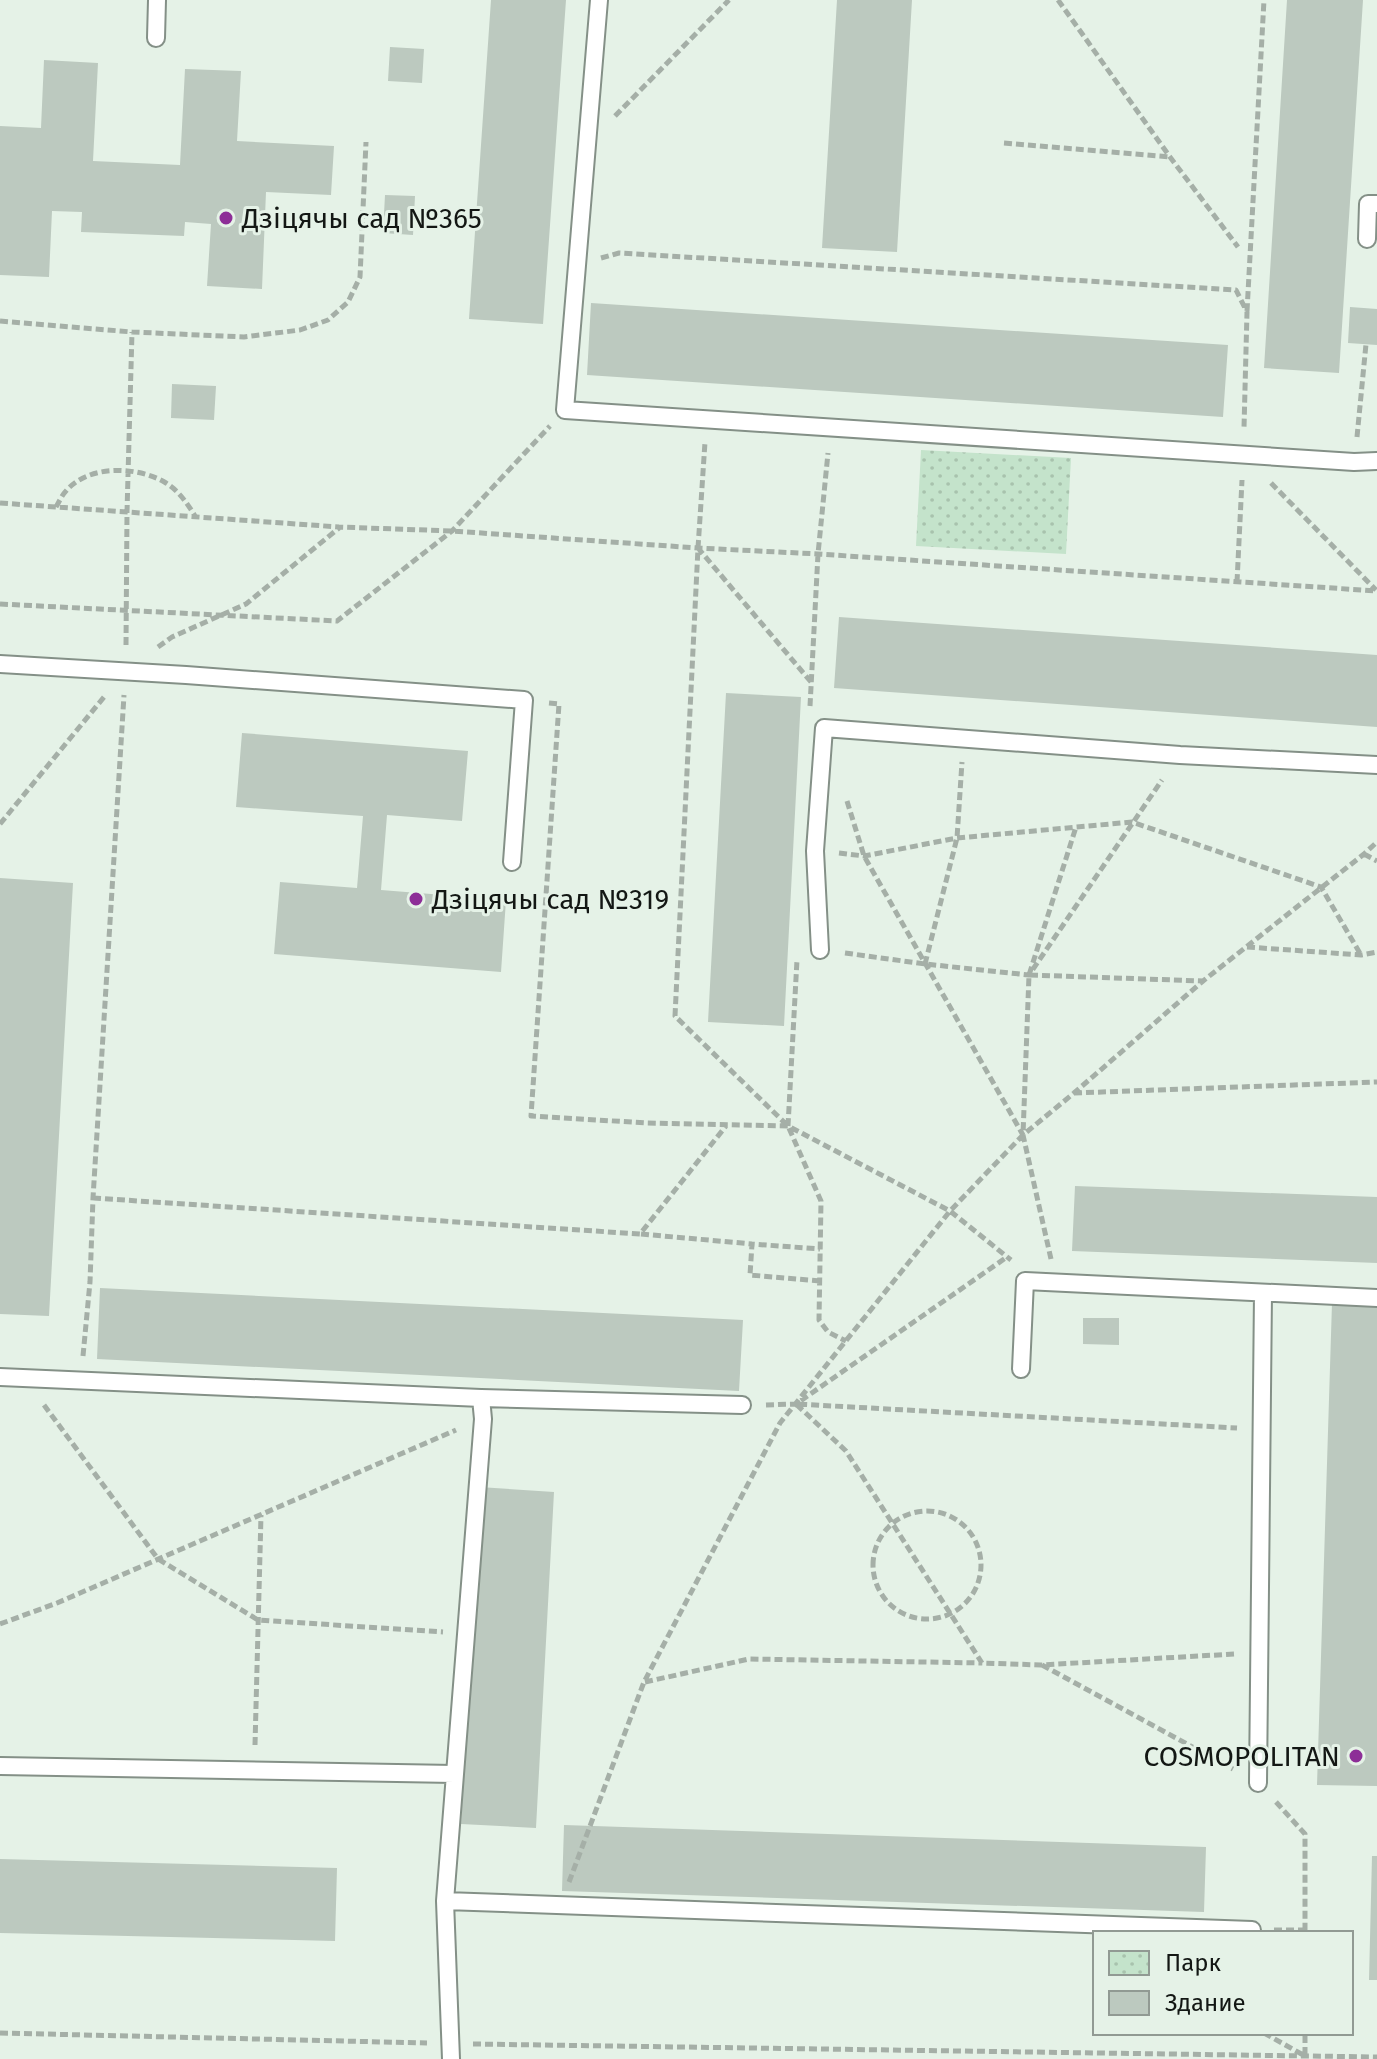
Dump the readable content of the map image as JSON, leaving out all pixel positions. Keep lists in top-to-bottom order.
{
  "places": ["Дзіцячы сад №365", "Дзіцячы сад №319", "COSMOPOLITAN"],
  "legend": ["Парк", "Здание"]
}
